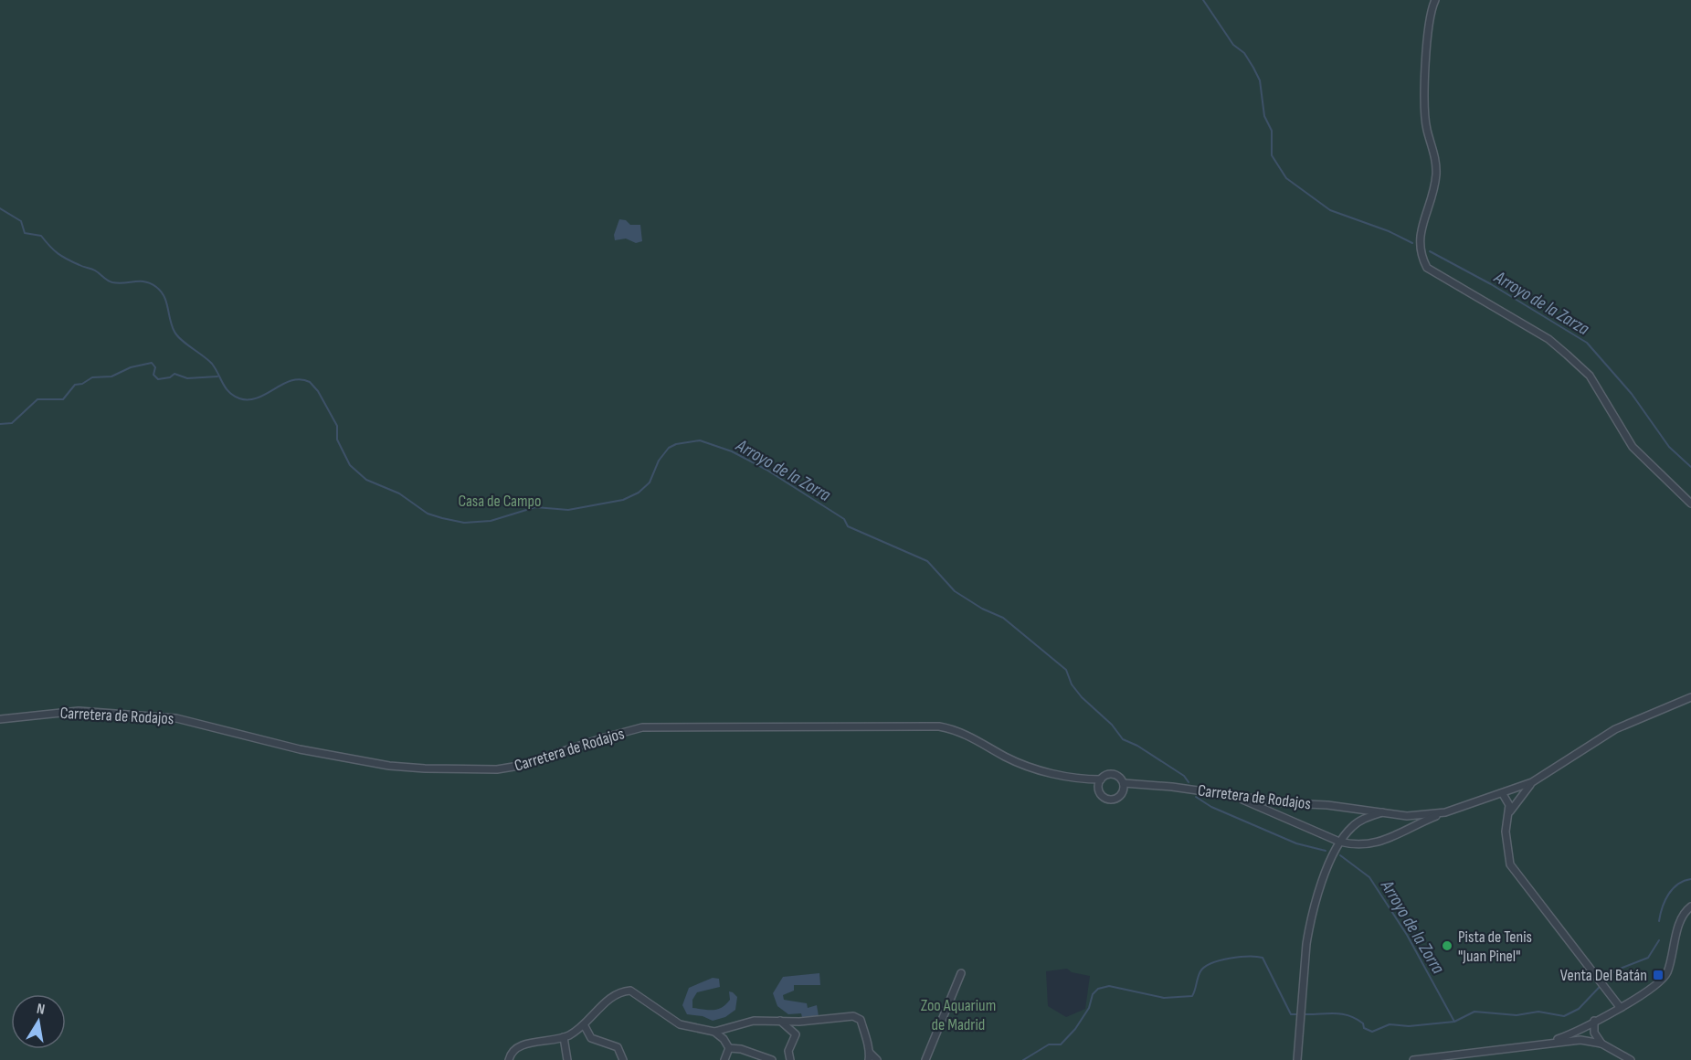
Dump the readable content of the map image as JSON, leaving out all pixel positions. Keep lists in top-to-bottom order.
{
  "streets": {
    "street": ["Carretera de Rodajos"]
  },
  "water": ["Arroyo de la Zarza", "Arroyo de la Zorra"],
  "parks": ["Casa de Campo", "Zoo Aquarium de Madrid"],
  "places": {
    "other": ["Pista de Tenis \"Juan Pinel\""],
    "transit": ["Venta Del Batán"]
  },
  "north": "top"
}
